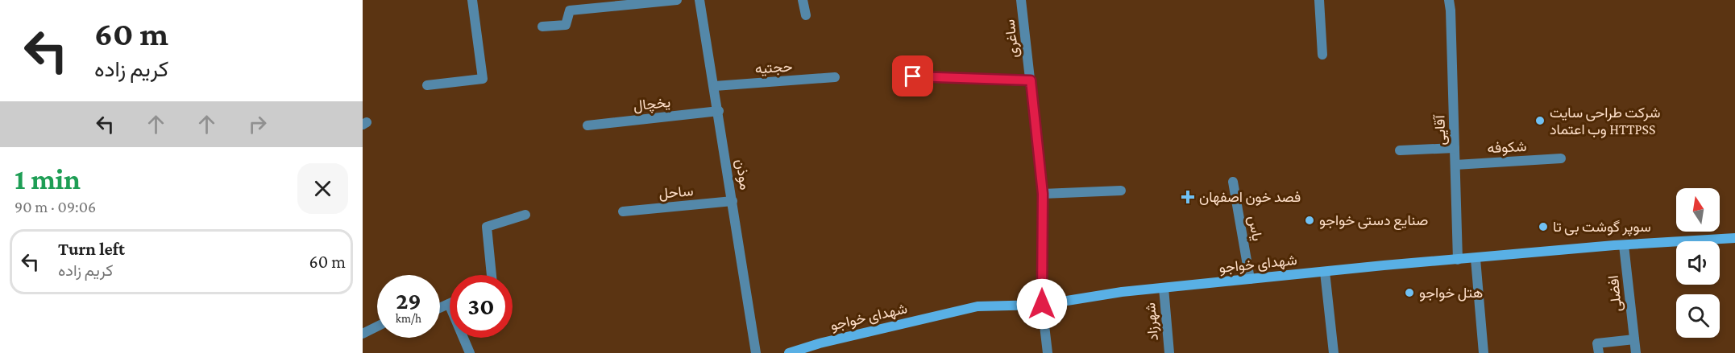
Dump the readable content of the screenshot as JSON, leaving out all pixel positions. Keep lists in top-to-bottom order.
{
  "streets": {
    "main road": ["شهدای خواجو"],
    "street": [
      "ساغری",
      "حجتیه",
      "یخچال",
      "آقایی",
      "شکوفه",
      "موذن",
      "ساحل",
      "یاس",
      "افضلی",
      "شهرزاد"
    ]
  },
  "crossings": [
    ["ساغری", "شهدای خواجو"],
    ["حجتیه", "موذن"],
    ["یخچال", "موذن"],
    ["آقایی", "شکوفه"],
    ["آقایی", "شهدای خواجو"],
    ["موذن", "ساحل"],
    ["یاس", "شهدای خواجو"],
    ["شهدای خواجو", "افضلی"],
    ["شهدای خواجو", "شهرزاد"]
  ],
  "places": {
    "other": [
      "شرکت طراحی سایت وب اعتماد HTTPSS",
      "صنایع دستی خواجو",
      "سوپر گوشت بی تا",
      "هتل خواجو"
    ],
    "health": ["فصد خون اصفهان"]
  },
  "north": "top",
  "page": {
    "turn": ["60 m", "کریم زاده"],
    "heading": ["1 min", "90 m · 09:06"],
    "list": [
      {
        "name": "Turn left",
        "note": "کریم زاده",
        "value": "60 m"
      }
    ],
    "speed": "29 km/h",
    "limit": "30"
  }
}
